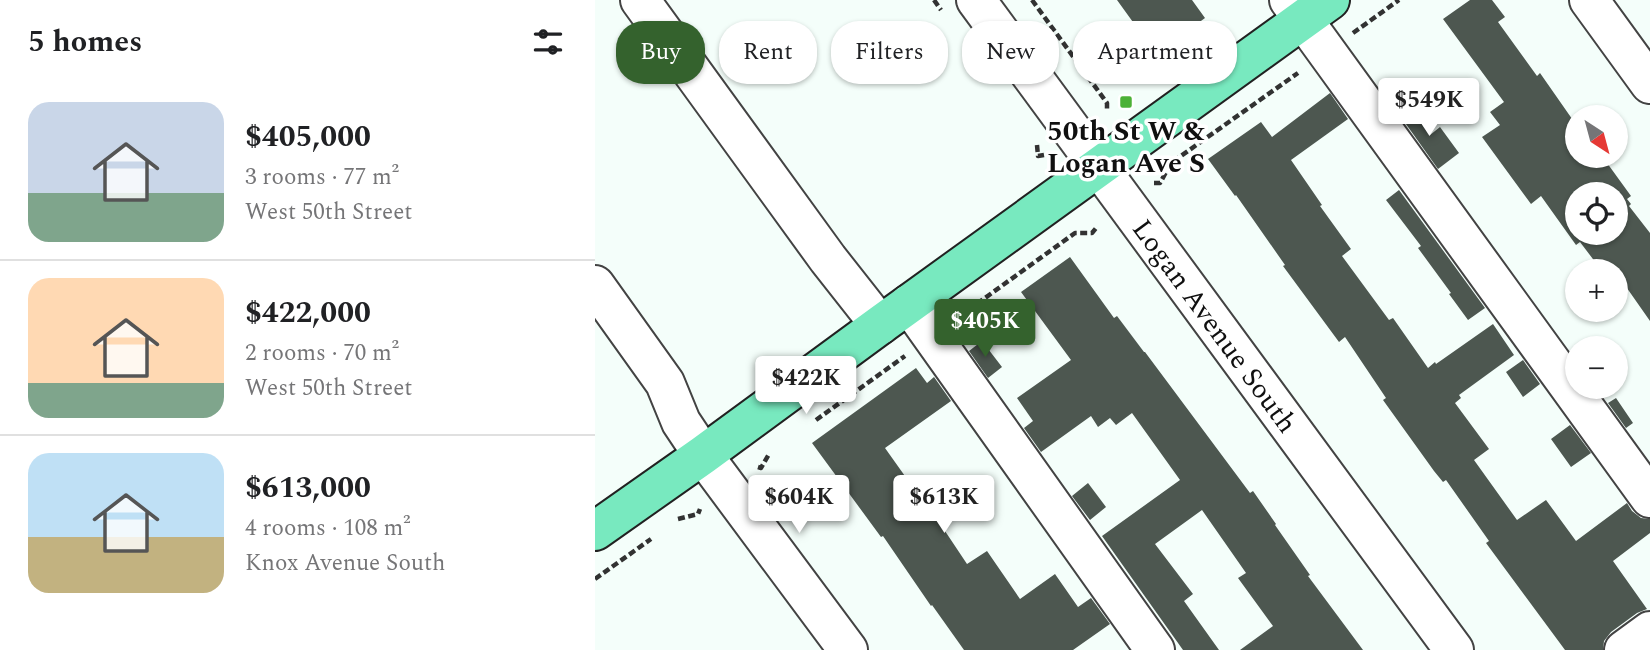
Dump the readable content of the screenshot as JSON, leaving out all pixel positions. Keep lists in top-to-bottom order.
{
  "streets": {
    "street": ["Logan Avenue South"]
  },
  "places": {
    "transit": ["50th St W & Logan Ave S"]
  },
  "north": "bottom right",
  "page": {
    "heading": "5 homes",
    "chip": [
      "Buy",
      "Rent",
      "Filters",
      "New",
      "Apartment"
    ],
    "price": [
      "$549K",
      "$405K",
      "$422K",
      "$604K",
      "$613K"
    ],
    "list": [
      {
        "name": "$405,000",
        "note": "3 rooms · 77 m² · West 50th Street"
      },
      {
        "name": "$422,000",
        "note": "2 rooms · 70 m² · West 50th Street"
      },
      {
        "name": "$613,000",
        "note": "4 rooms · 108 m² · Knox Avenue South"
      }
    ],
    "map_buttons": ["+", "−"]
  }
}
